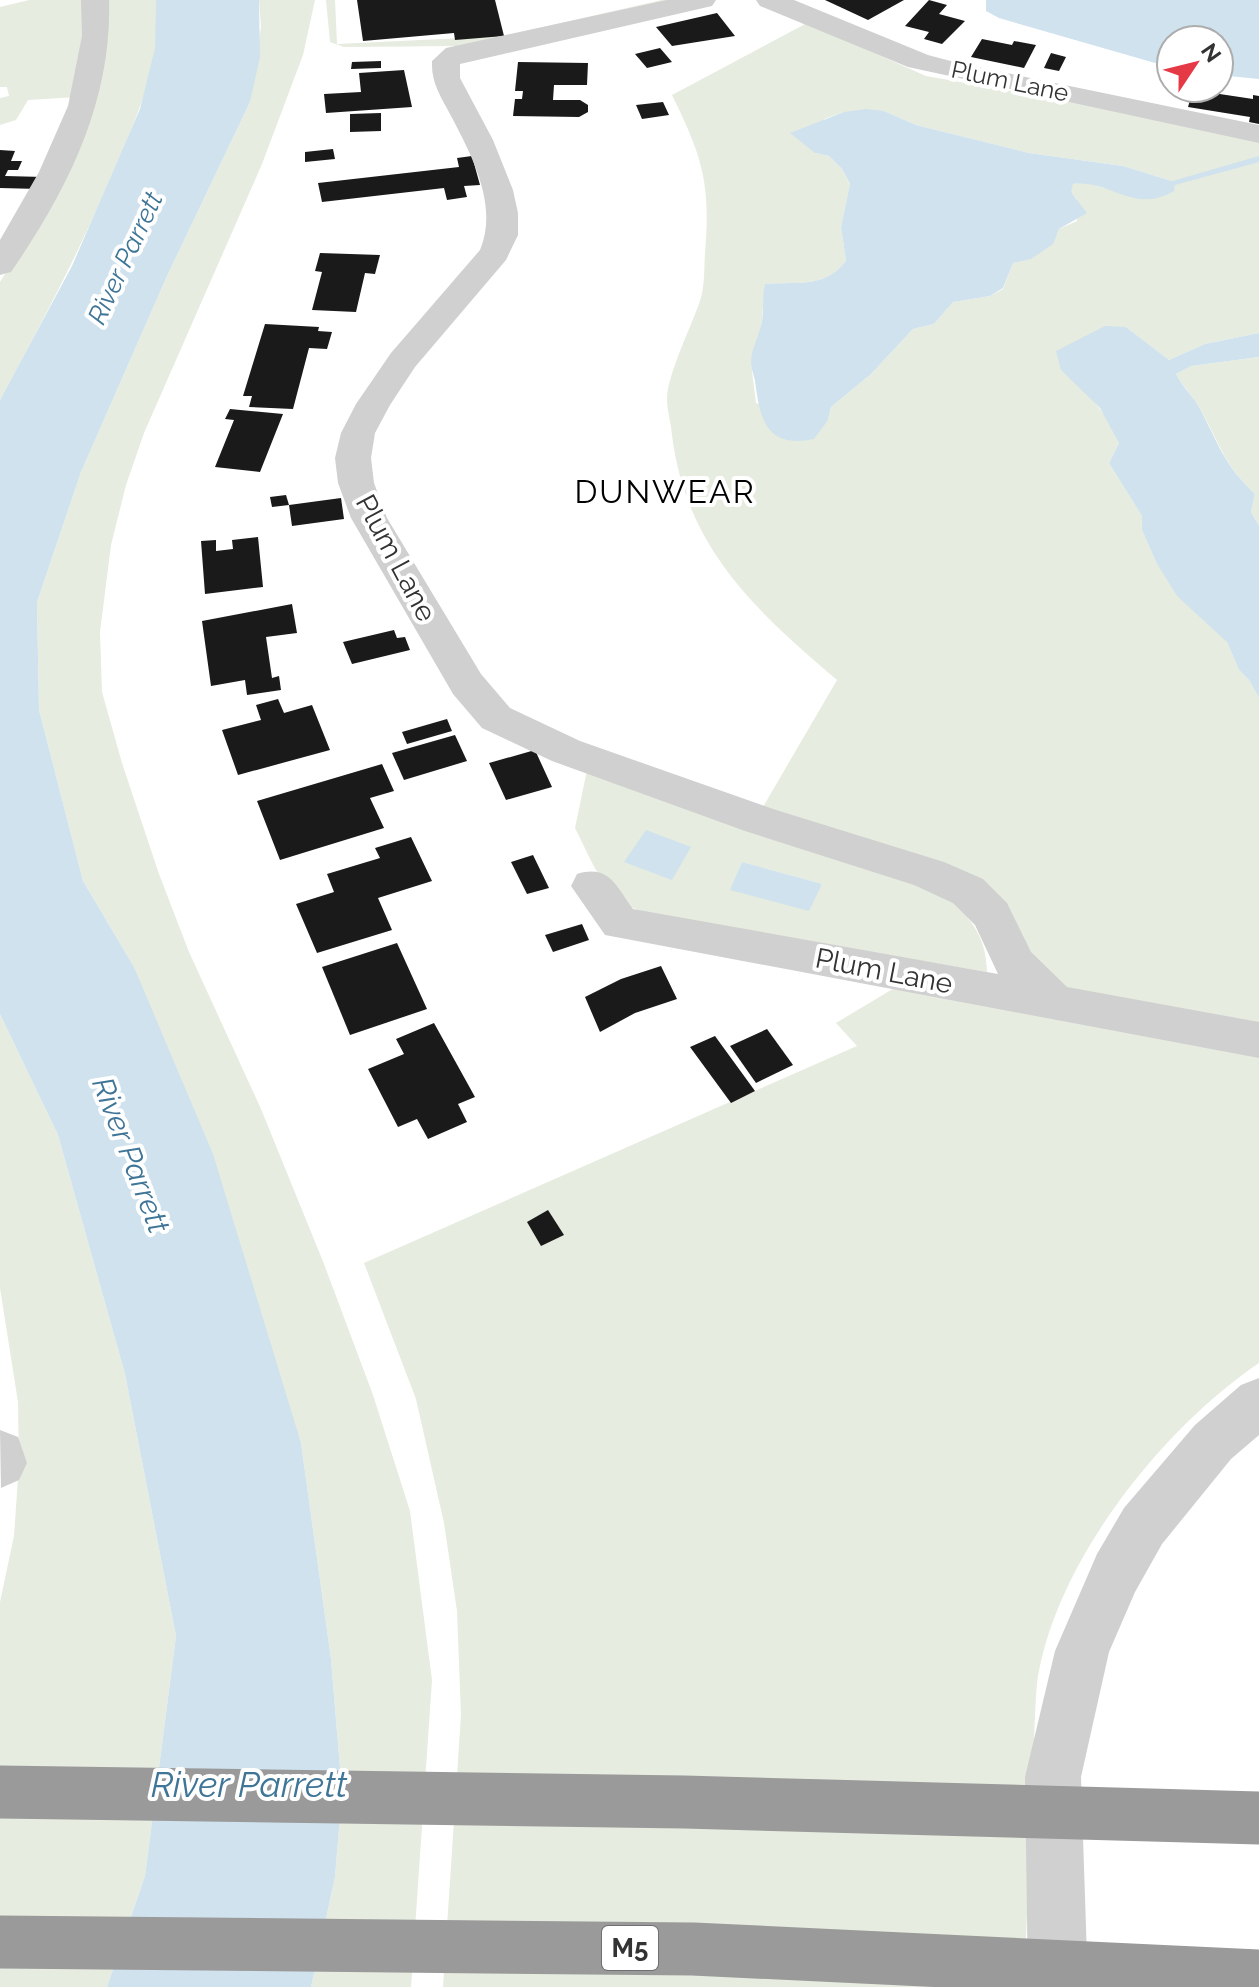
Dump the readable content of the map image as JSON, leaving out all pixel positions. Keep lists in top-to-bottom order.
{
  "streets": {
    "highway": ["M5"],
    "street": ["Plum Lane"]
  },
  "districts": ["DUNWEAR"],
  "water": ["River Parrett"],
  "north": "top right"
}
